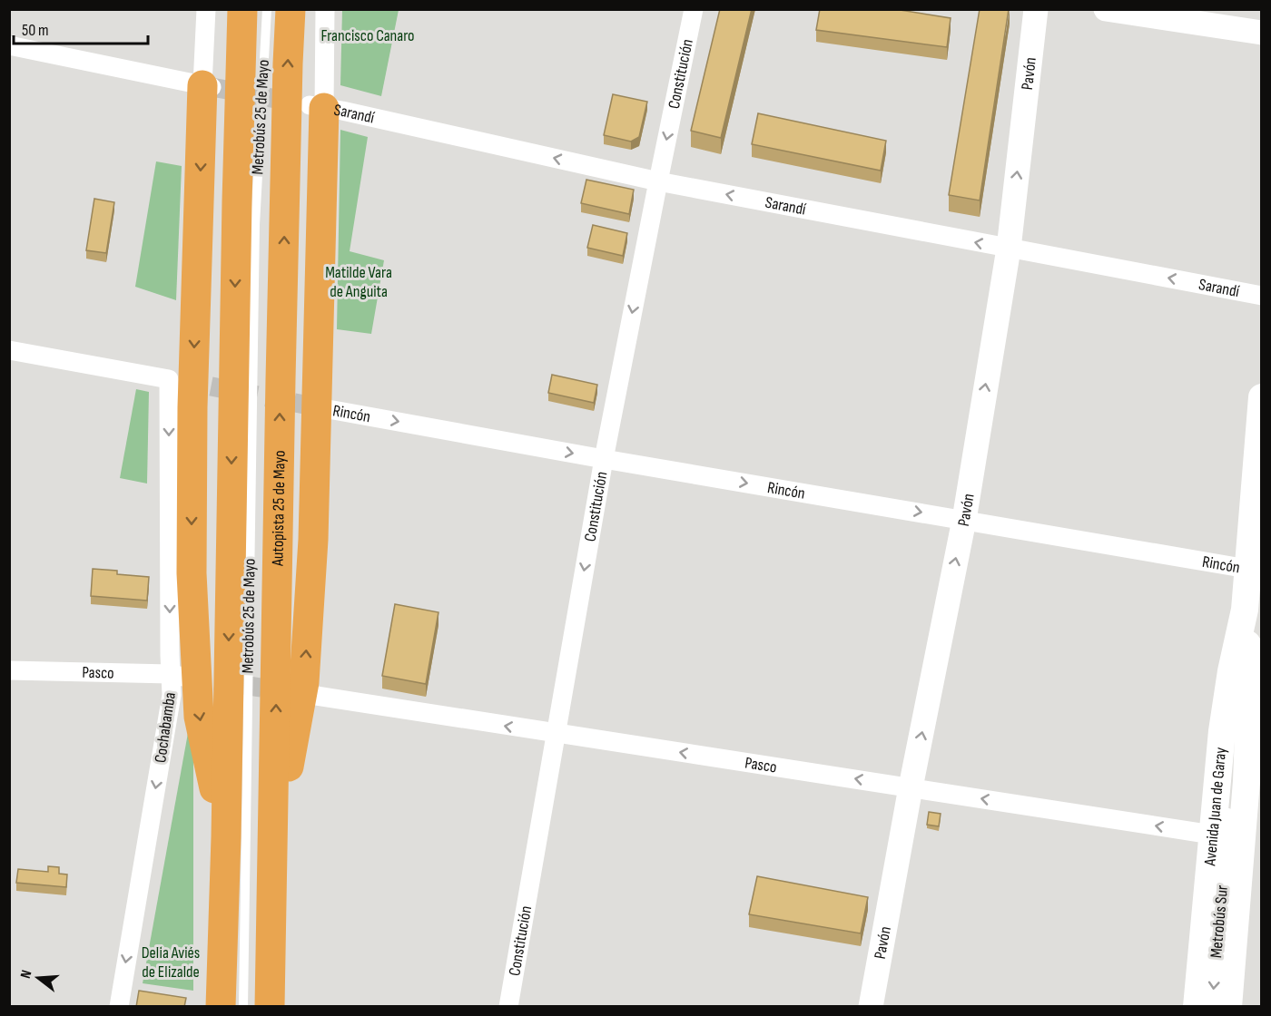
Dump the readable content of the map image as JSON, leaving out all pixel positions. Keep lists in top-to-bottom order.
{
  "streets": {
    "highway": ["Autopista 25 de Mayo"],
    "main road": ["Avenida Juan de Garay"],
    "street": [
      "Pavón",
      "Constitución",
      "Sarandí",
      "Rincón",
      "Pasco",
      "Cochabamba"
    ],
    "lane": ["Metrobús 25 de Mayo", "Metrobús Sur"]
  },
  "crossings": [
    ["Pavón", "Sarandí"],
    ["Pavón", "Rincón"],
    ["Pavón", "Pasco"],
    ["Constitución", "Sarandí"],
    ["Constitución", "Rincón"],
    ["Constitución", "Pasco"],
    ["Rincón", "Avenida Juan de Garay"],
    ["Pasco", "Cochabamba"],
    ["Pasco", "Avenida Juan de Garay"]
  ],
  "one_way": [
    "Pavón",
    "Constitución",
    "Sarandí",
    "Rincón",
    "Pasco",
    "Cochabamba",
    "Metrobús Sur"
  ],
  "parks": ["Francisco Canaro", "Matilde Vara de Anguita", "Delia Aviés de Elizalde"],
  "scale_bar": "50 m",
  "north": "left"
}
